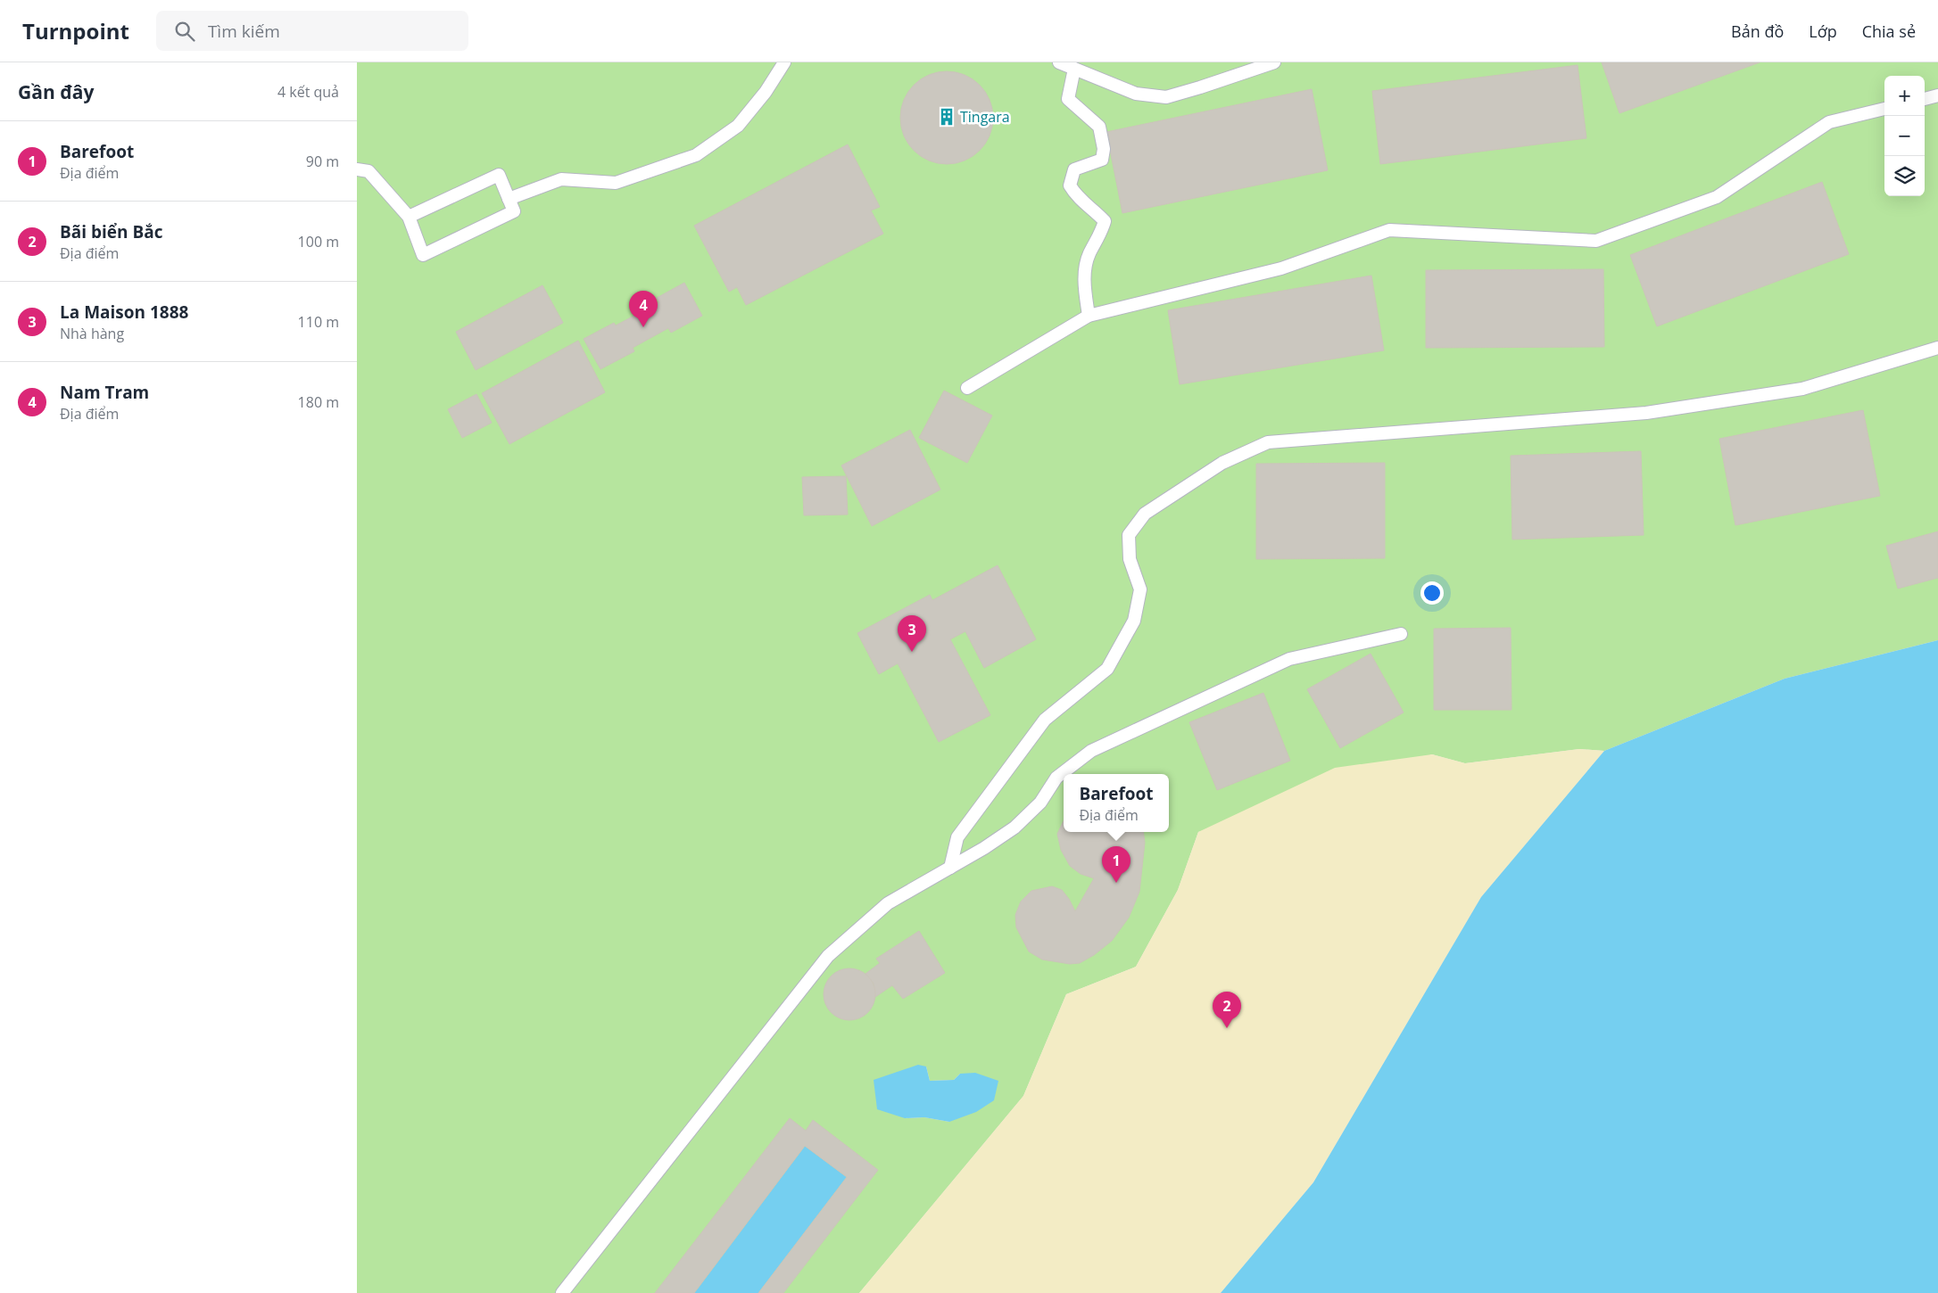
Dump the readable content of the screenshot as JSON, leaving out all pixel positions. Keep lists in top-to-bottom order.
{
  "places": {
    "building": ["Tingara"]
  },
  "page": {
    "header": "Turnpoint",
    "search": "Tìm kiếm",
    "nav": ["Bản đồ", "Lớp", "Chia sẻ"],
    "heading": ["Gần đây", "4 kết quả"],
    "map_buttons": ["+", "−"],
    "list": [
      {
        "mark": "1",
        "name": "Barefoot",
        "note": "Địa điểm",
        "value": "90 m"
      },
      {
        "mark": "2",
        "name": "Bãi biển Bắc",
        "note": "Địa điểm",
        "value": "100 m"
      },
      {
        "mark": "3",
        "name": "La Maison 1888",
        "note": "Nhà hàng",
        "value": "110 m"
      },
      {
        "mark": "4",
        "name": "Nam Tram",
        "note": "Địa điểm",
        "value": "180 m"
      }
    ],
    "pins": [
      "4",
      "3",
      "1",
      "2"
    ],
    "popup": ["Barefoot", "Địa điểm"]
  }
}
